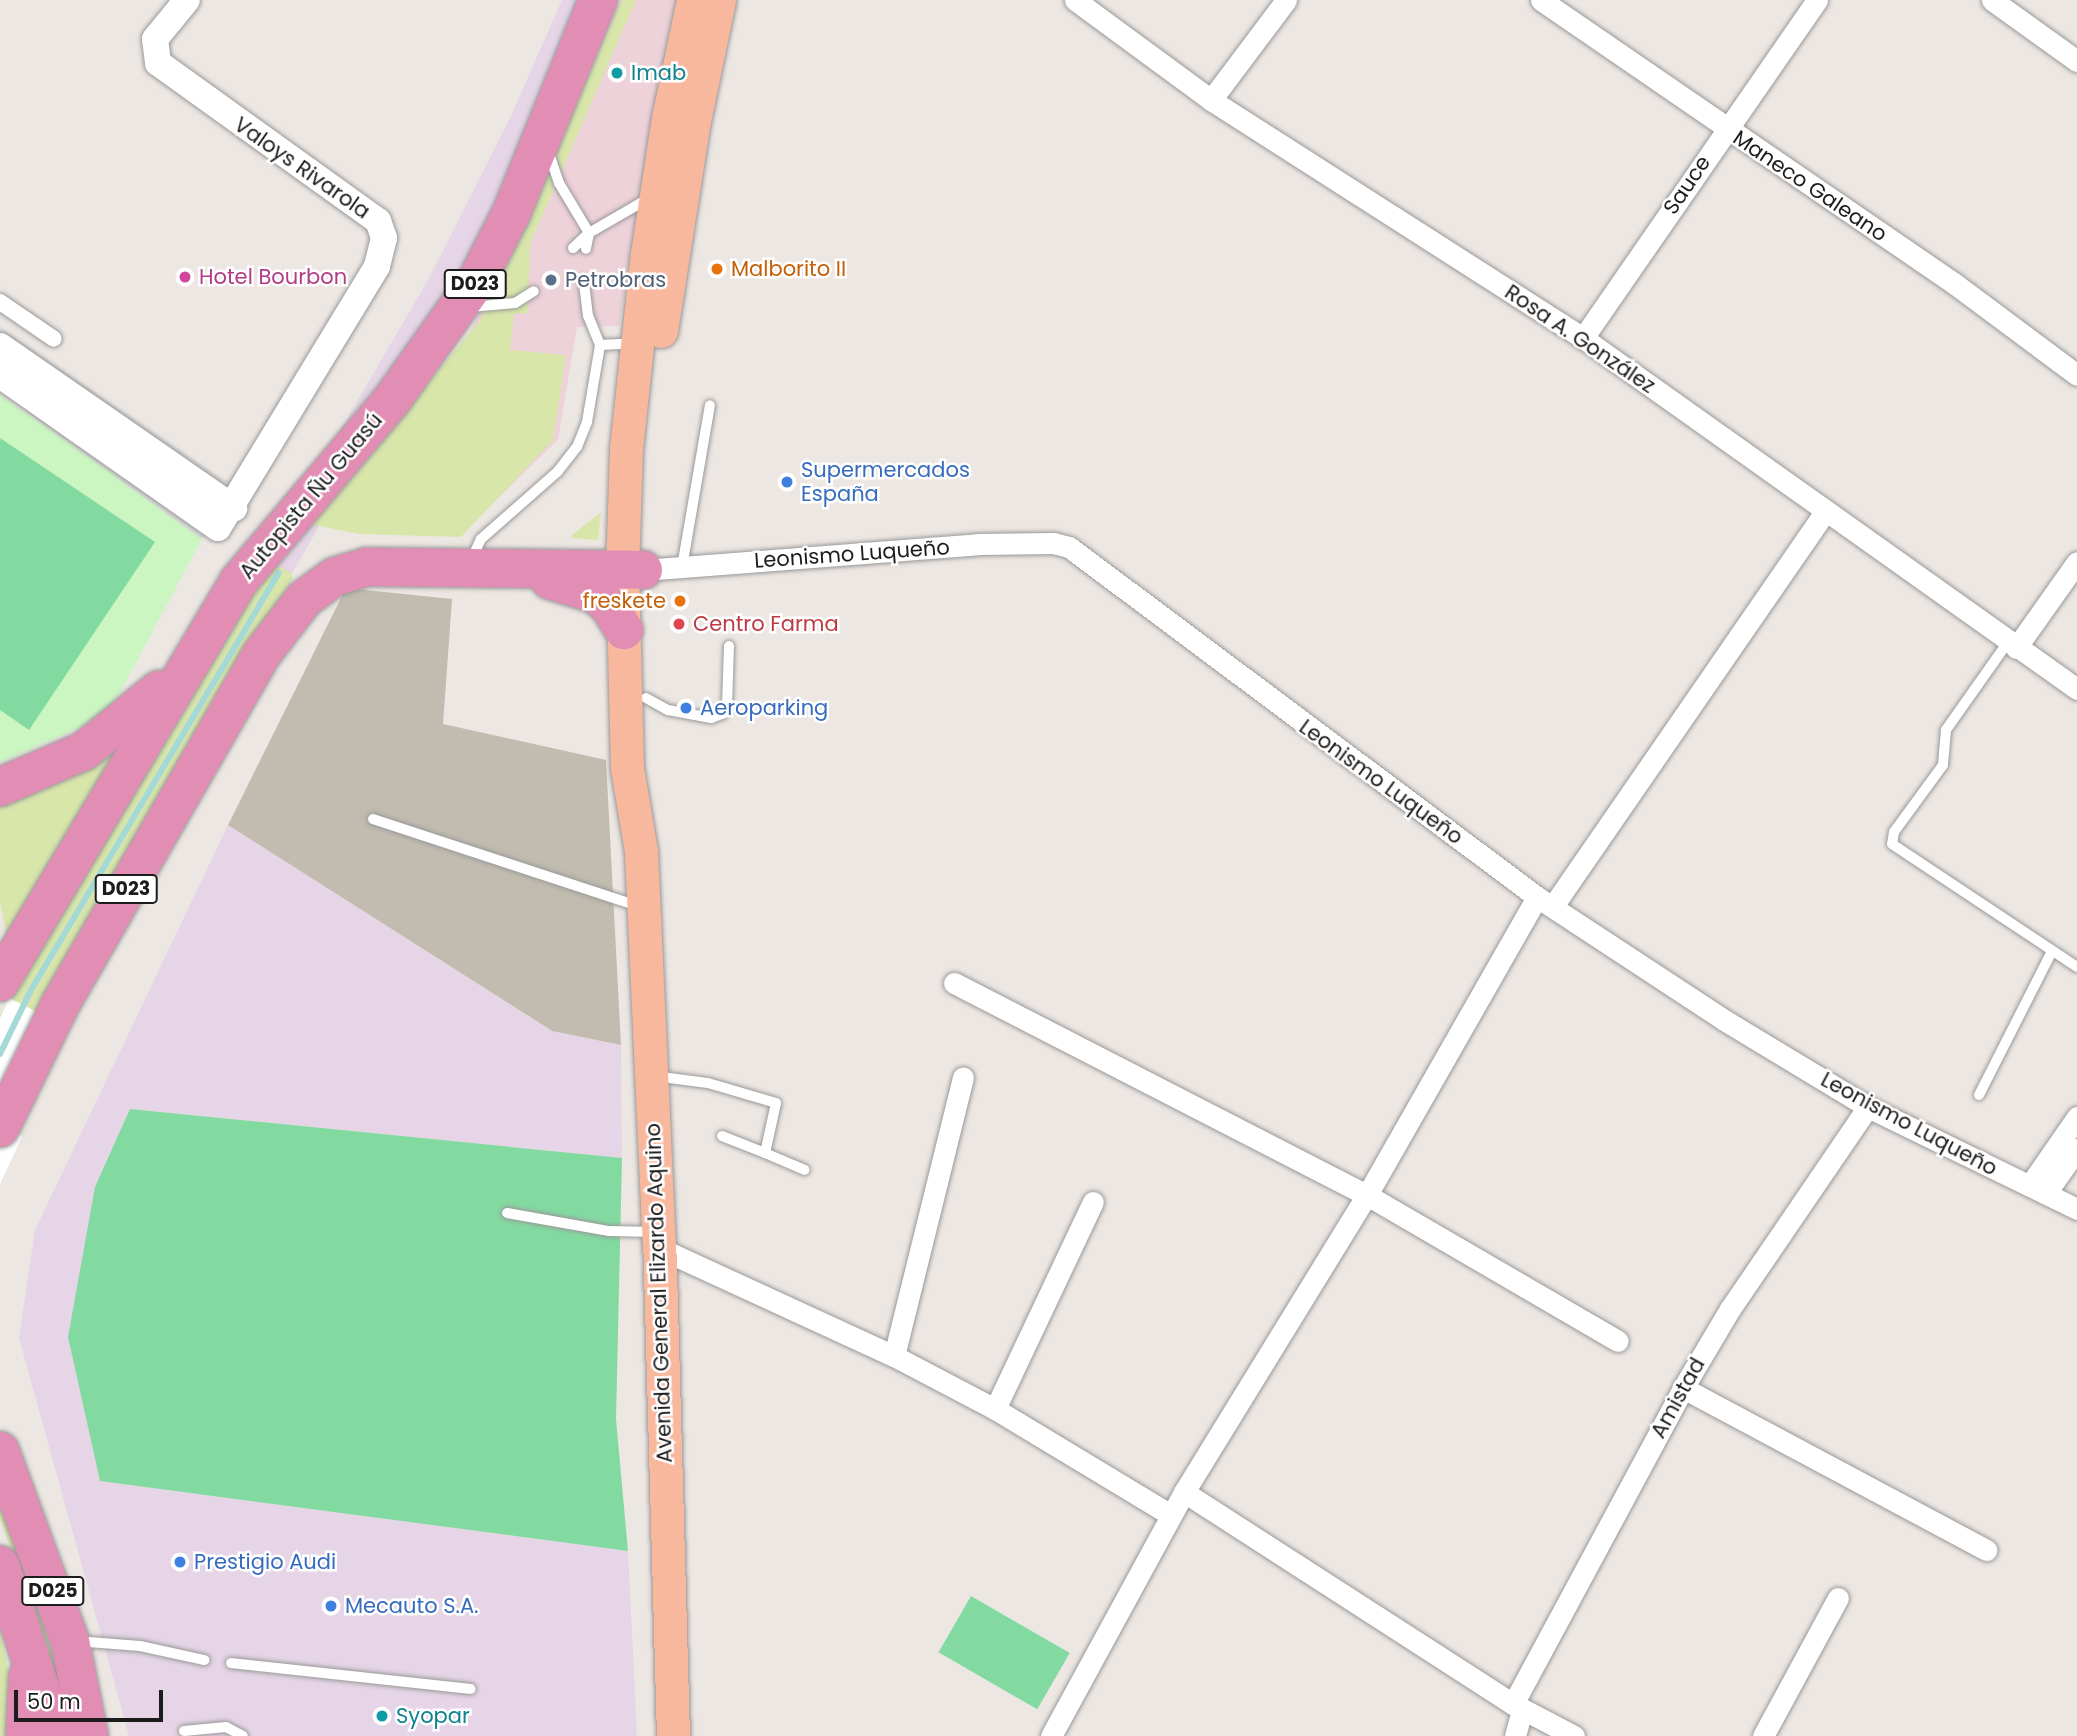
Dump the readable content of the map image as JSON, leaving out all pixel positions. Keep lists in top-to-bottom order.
{
  "streets": {
    "highway": ["D023", "Autopista Ñu Guasú", "D025"],
    "main road": ["Avenida General Elizardo Aquino"],
    "street": [
      "Valoys Rivarola",
      "Sauce",
      "Maneco Galeano",
      "Rosa A. González",
      "Leonismo Luqueño",
      "Amistad"
    ]
  },
  "crossings": [
    ["Sauce", "Maneco Galeano"],
    ["Sauce", "Rosa A. González"],
    ["D023", "Leonismo Luqueño"],
    ["D023", "Avenida General Elizardo Aquino"],
    ["Leonismo Luqueño", "Avenida General Elizardo Aquino"],
    ["Leonismo Luqueño", "Amistad"]
  ],
  "places": [
    "Imab",
    "Malborito II",
    "Hotel Bourbon",
    "Petrobras",
    "Supermercados España",
    "freskete",
    "Centro Farma",
    "Aeroparking",
    "Prestigio Audi",
    "Mecauto S.A.",
    "Syopar"
  ],
  "scale_bar": "50 m"
}
